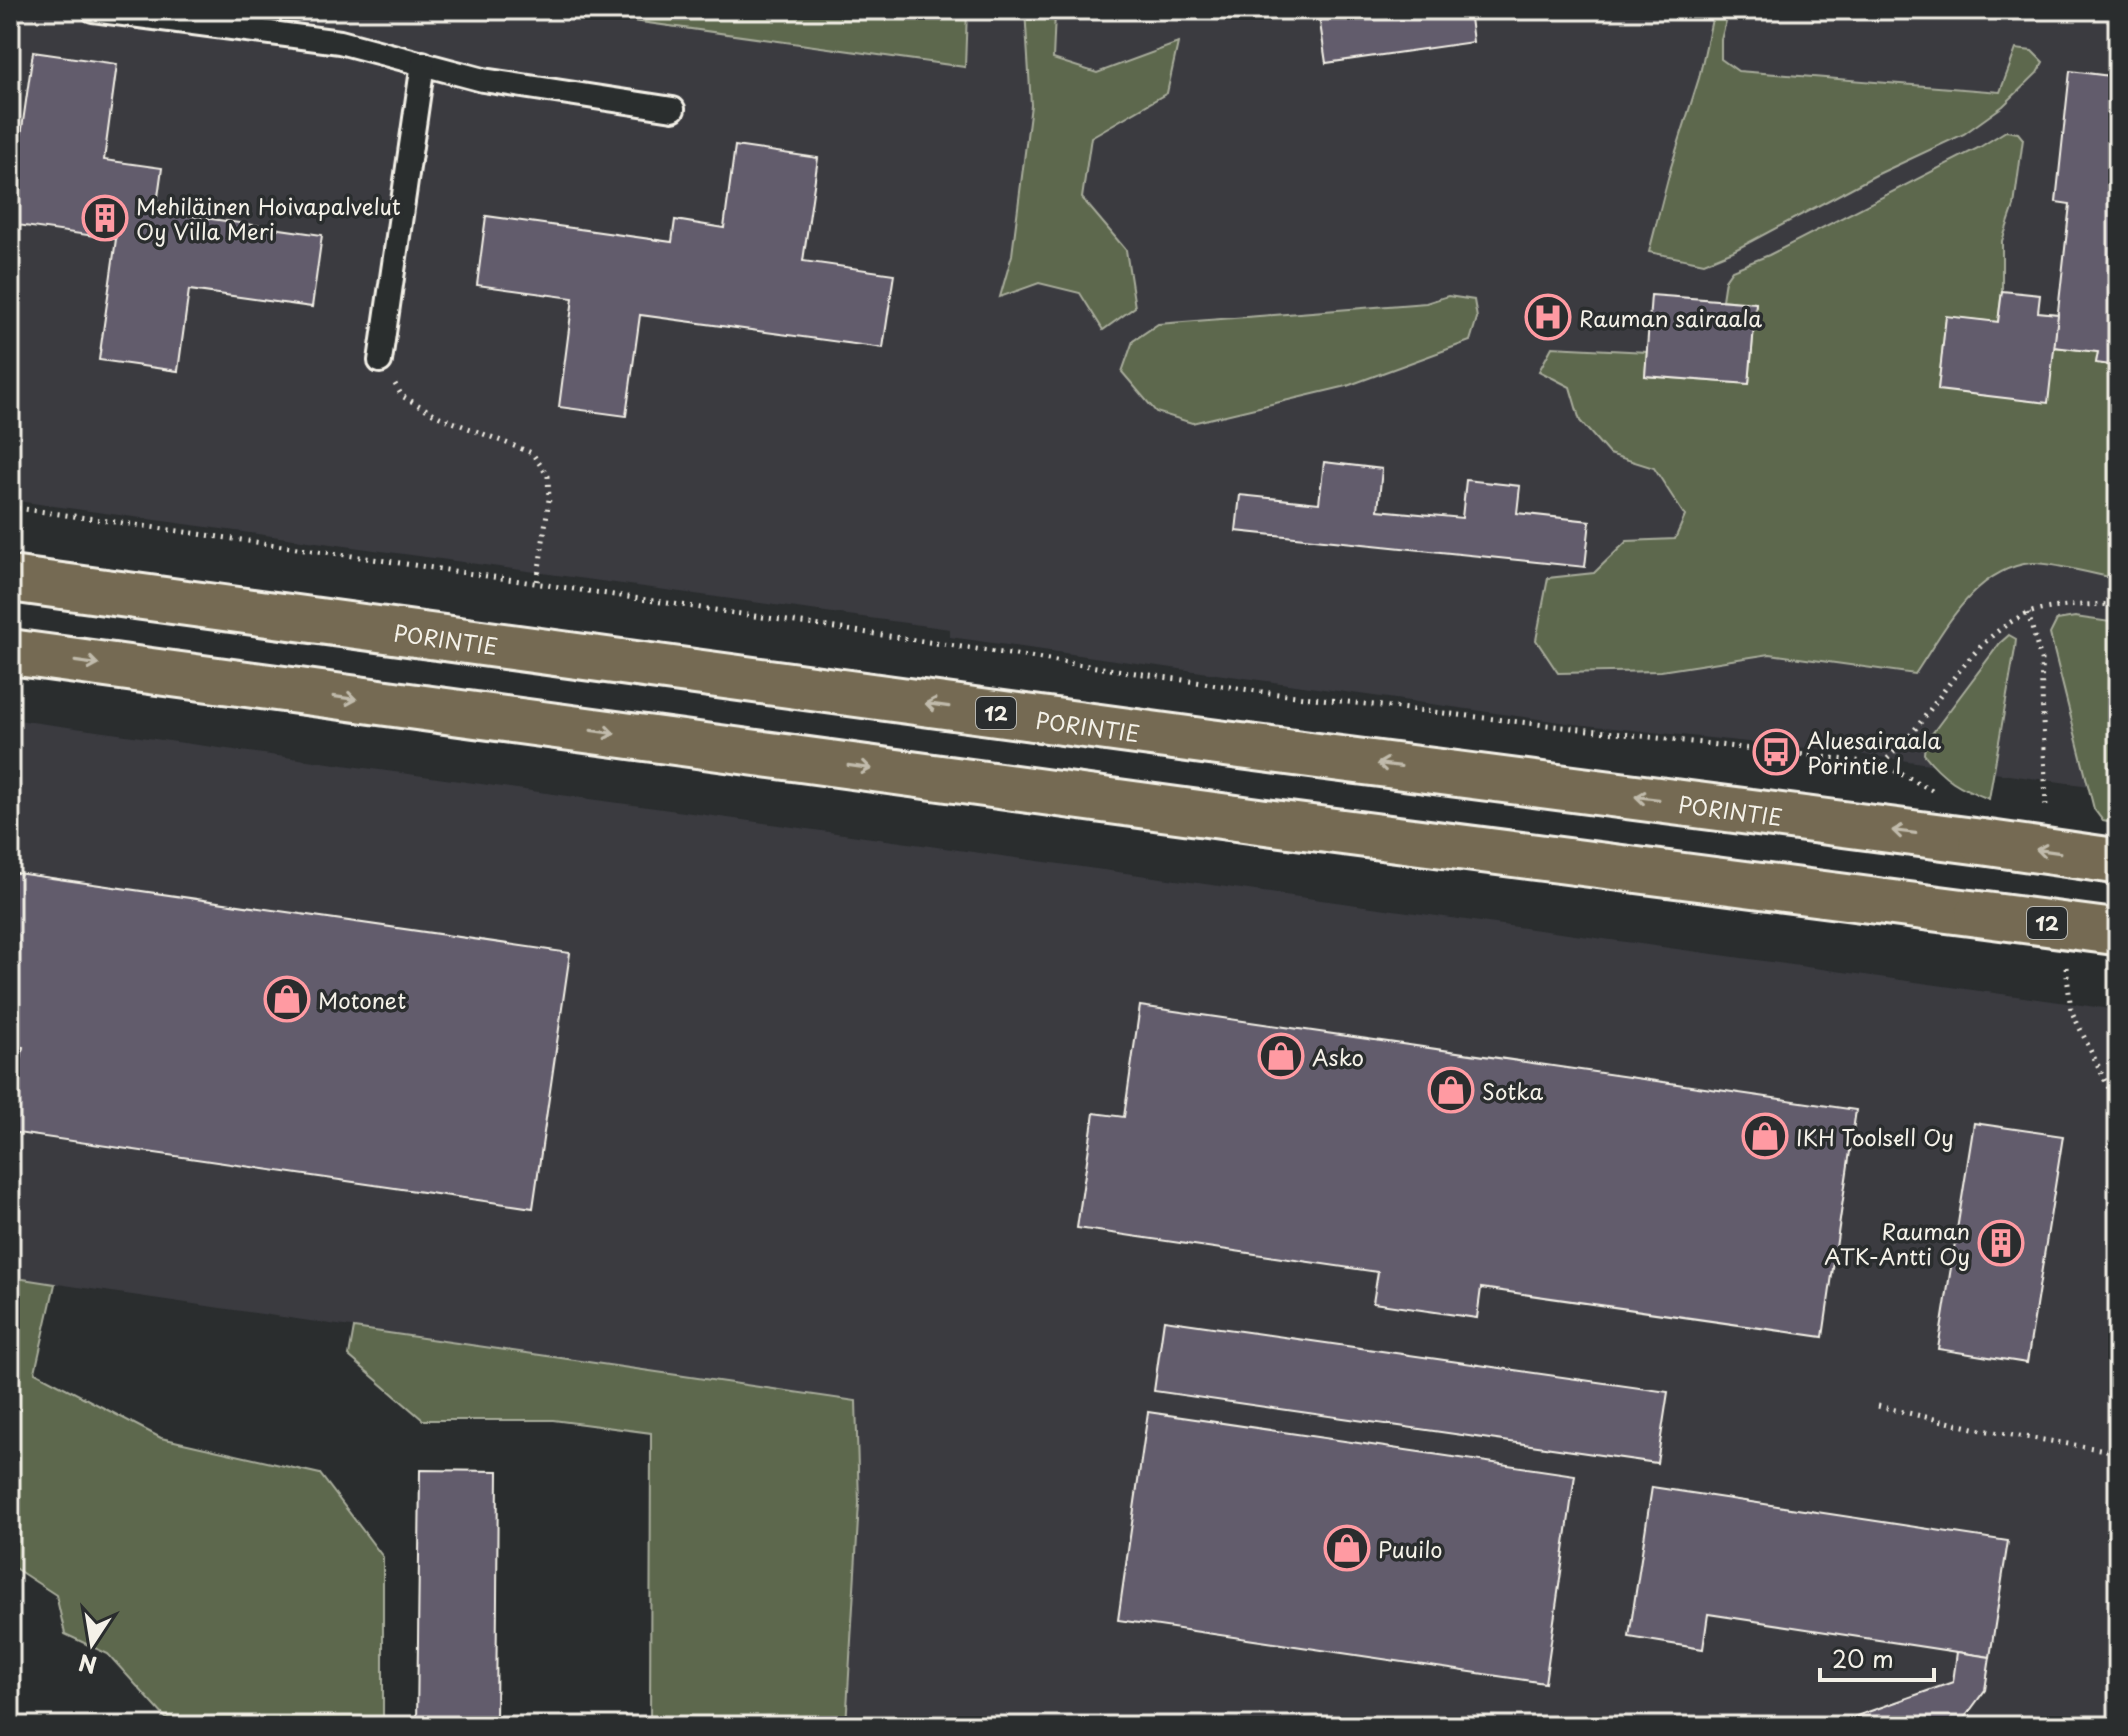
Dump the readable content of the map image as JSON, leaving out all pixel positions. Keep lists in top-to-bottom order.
{
  "streets": {
    "highway": ["PORINTIE", "12"]
  },
  "places": {
    "building": ["Mehiläinen Hoivapalvelut Oy Villa Meri", "Rauman ATK-Antti Oy"],
    "hospital": ["Rauman sairaala"],
    "bus stop": ["Aluesairaala Porintie I"],
    "shop": [
      "Motonet",
      "Asko",
      "Sotka",
      "IKH Toolsell Oy",
      "Puuilo"
    ]
  },
  "scale_bar": "20 m",
  "north": "bottom"
}
